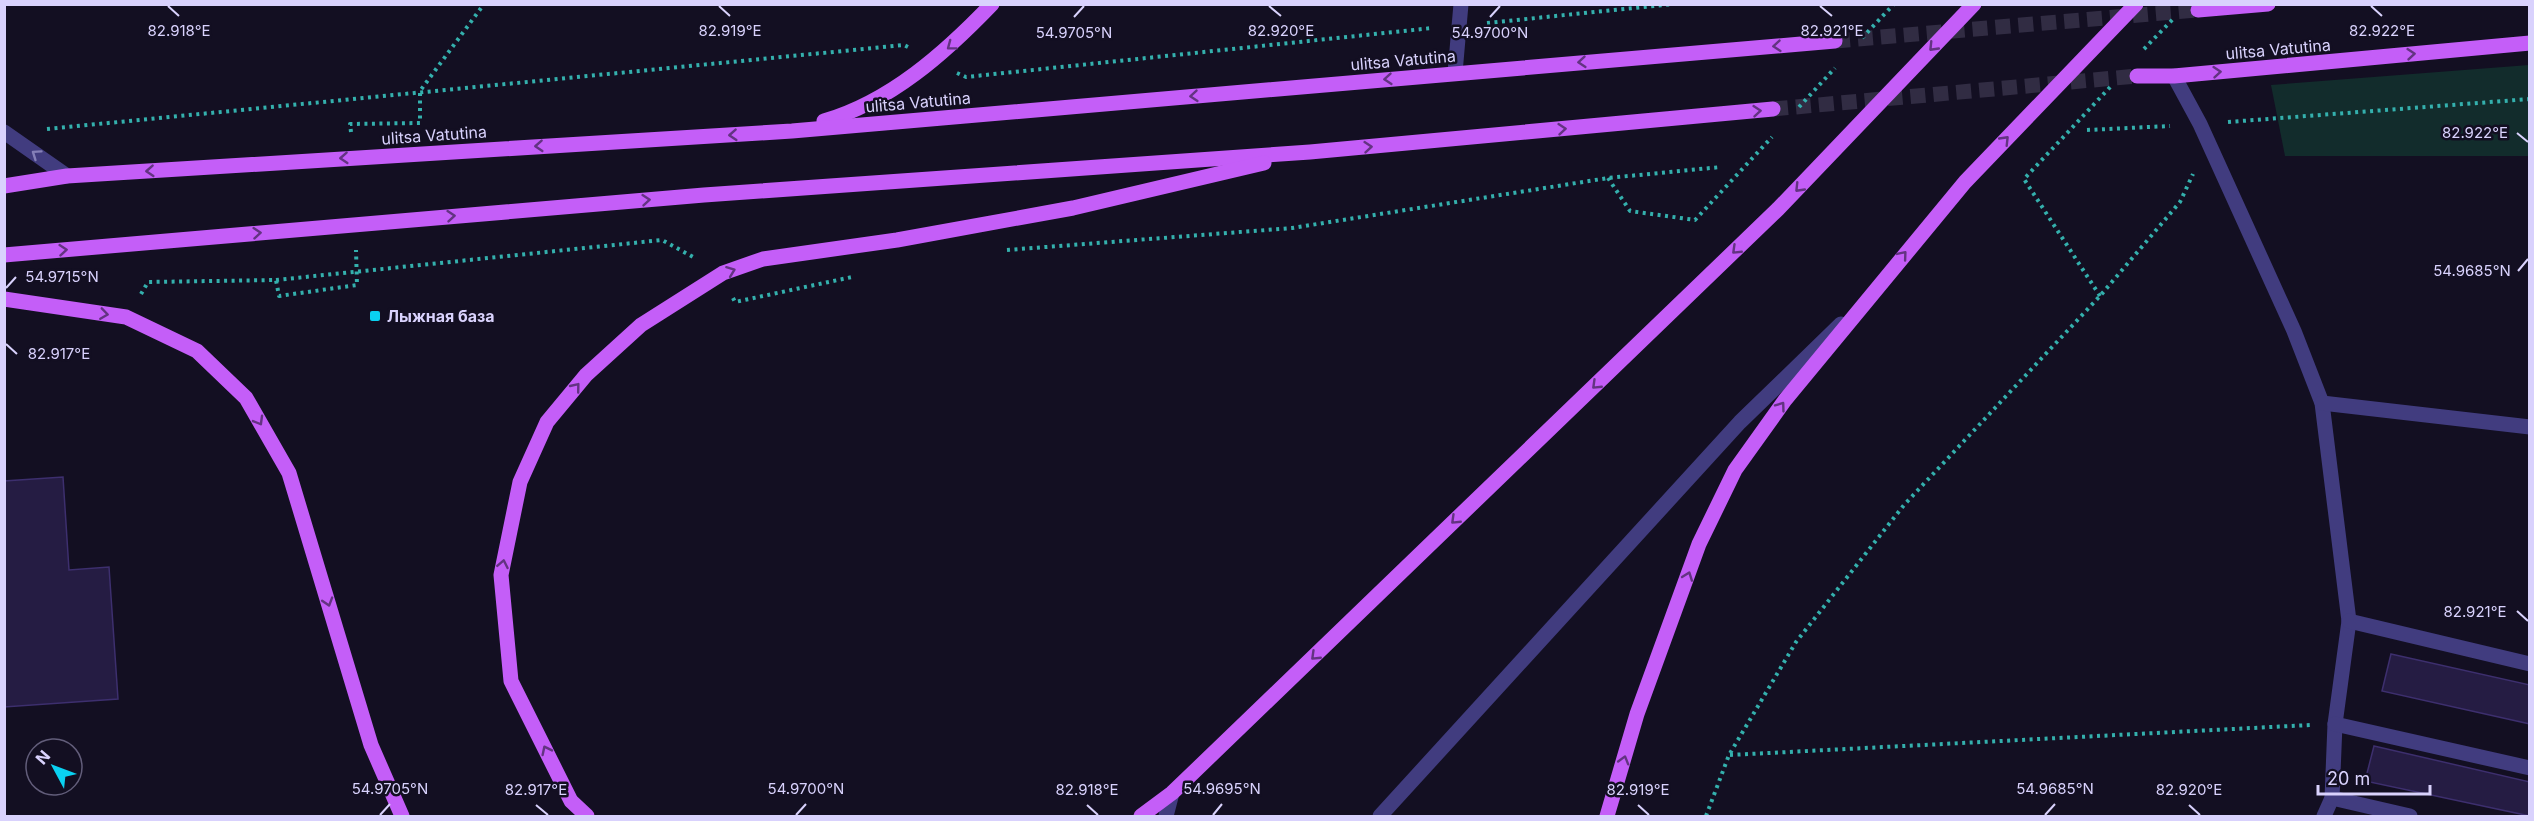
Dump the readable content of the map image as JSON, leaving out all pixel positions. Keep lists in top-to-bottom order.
{
  "streets": {
    "main road": ["ulitsa Vatutina"]
  },
  "places": {
    "transit": ["Лыжная база"]
  },
  "scale_bar": "20 m",
  "north": "top left",
  "coordinates": [
    "82.921°E",
    "82.918°E",
    "82.919°E",
    "82.920°E",
    "82.922°E",
    "54.9705°N",
    "54.9700°N",
    "54.9685°N",
    "54.9715°N",
    "82.917°E",
    "54.9695°N"
  ]
}
